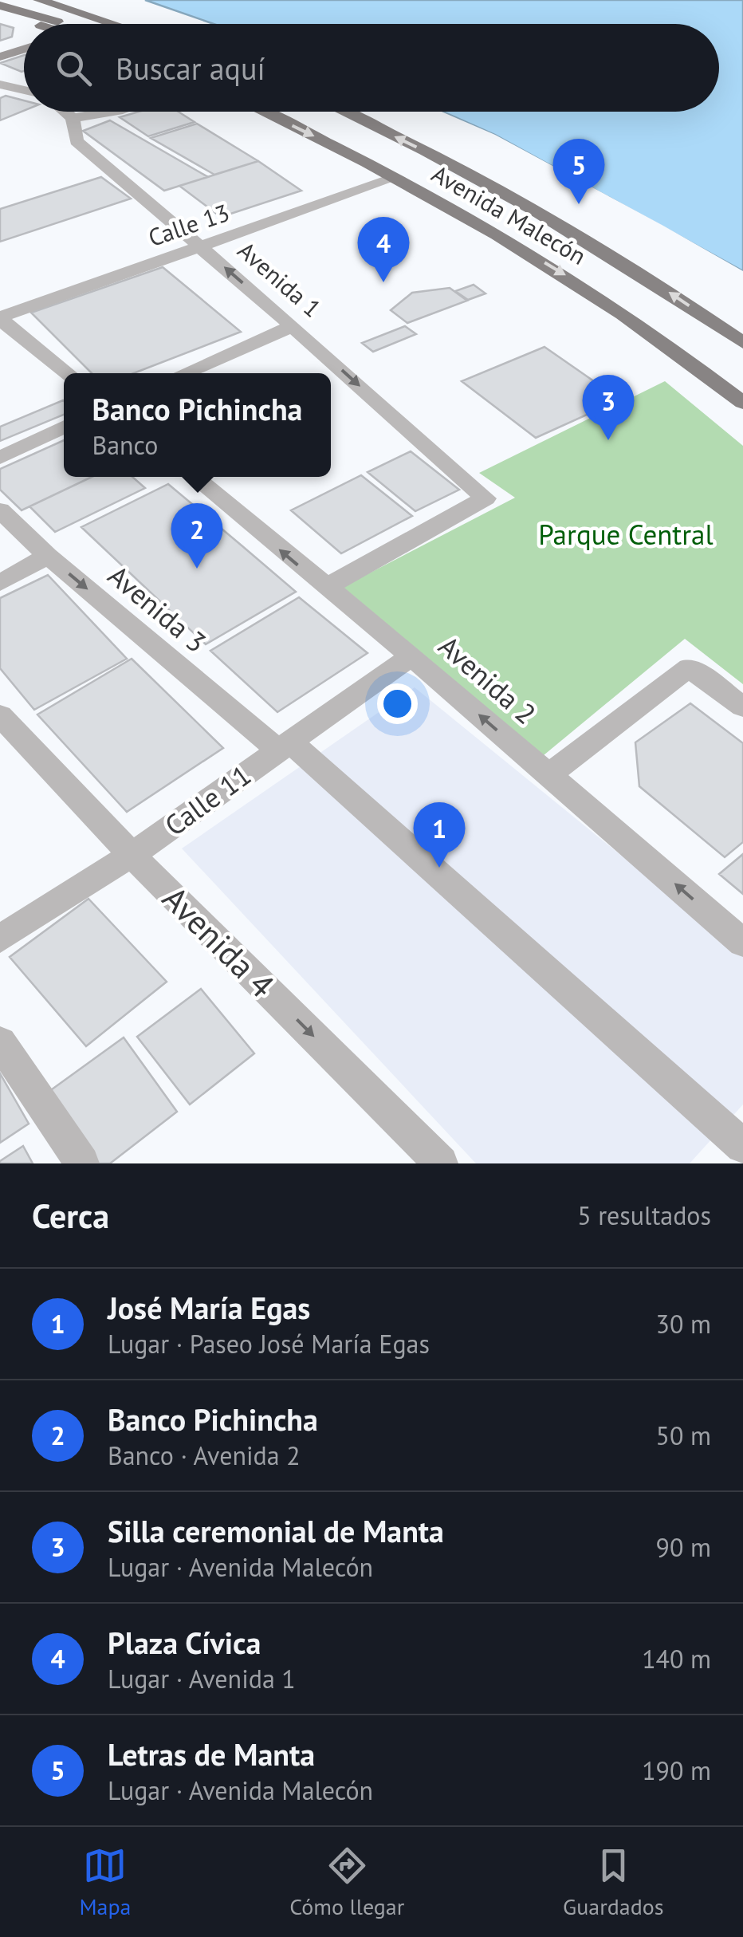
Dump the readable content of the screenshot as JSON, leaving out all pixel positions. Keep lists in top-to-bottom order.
{
  "streets": {
    "main road": ["Avenida Malecón"],
    "street": [
      "Calle 13",
      "Avenida 1",
      "Avenida 3",
      "Avenida 2",
      "Calle 11",
      "Avenida 4"
    ]
  },
  "crossings": [
    ["Avenida Malecón", "Calle 13"],
    ["Calle 13", "Avenida 1"],
    ["Avenida 1", "Avenida 2"],
    ["Avenida 3", "Calle 11"],
    ["Avenida 2", "Calle 11"],
    ["Calle 11", "Avenida 4"]
  ],
  "one_way": ["Avenida 2", "Avenida 4"],
  "parks": ["Parque Central"],
  "page": {
    "search": "Buscar aquí",
    "pins": [
      "5",
      "4",
      "3",
      "2",
      "1"
    ],
    "popup": ["Banco Pichincha", "Banco"],
    "heading": ["Cerca", "5 resultados"],
    "list": [
      {
        "mark": "1",
        "name": "José María Egas",
        "note": "Lugar · Paseo José María Egas",
        "value": "30 m"
      },
      {
        "mark": "2",
        "name": "Banco Pichincha",
        "note": "Banco · Avenida 2",
        "value": "50 m"
      },
      {
        "mark": "3",
        "name": "Silla ceremonial de Manta",
        "note": "Lugar · Avenida Malecón",
        "value": "90 m"
      },
      {
        "mark": "4",
        "name": "Plaza Cívica",
        "note": "Lugar · Avenida 1",
        "value": "140 m"
      },
      {
        "mark": "5",
        "name": "Letras de Manta",
        "note": "Lugar · Avenida Malecón",
        "value": "190 m"
      }
    ],
    "nav": ["Mapa", "Cómo llegar", "Guardados"]
  }
}
